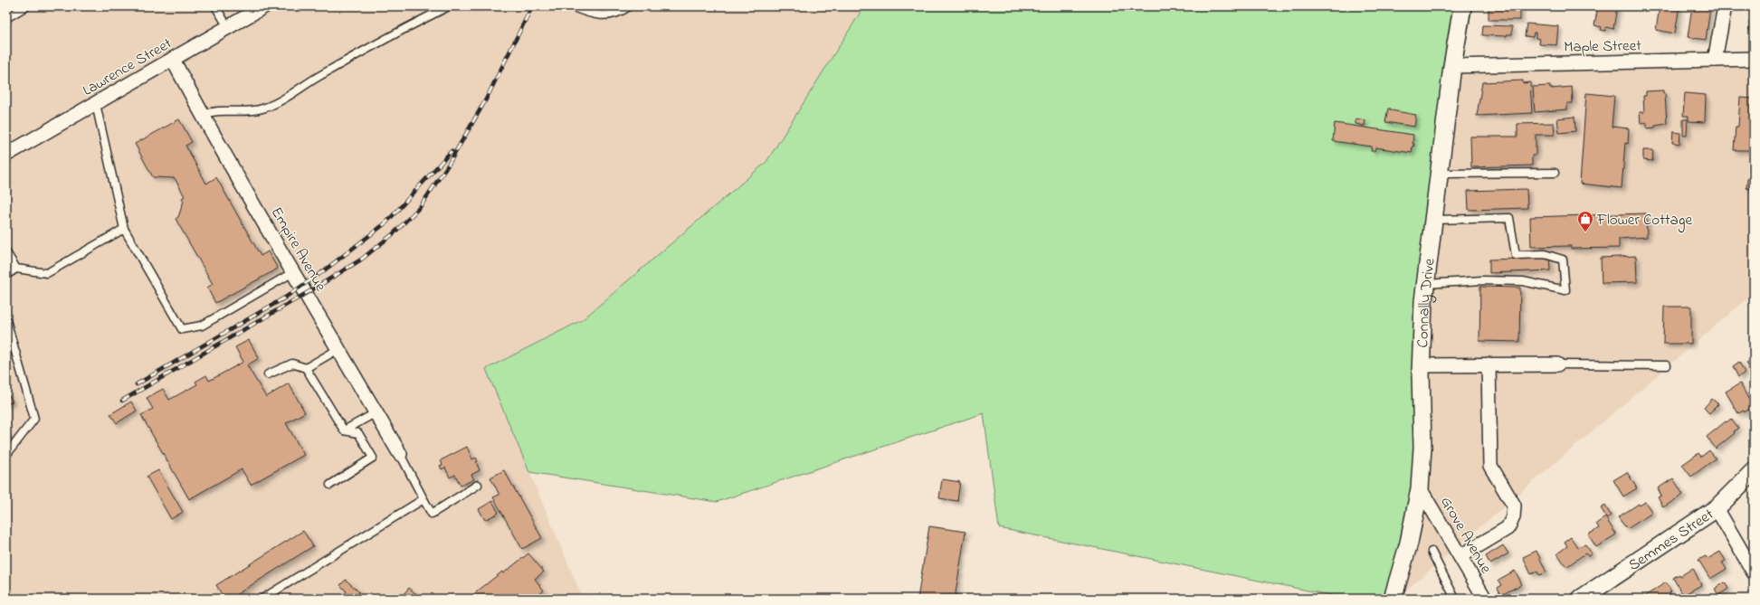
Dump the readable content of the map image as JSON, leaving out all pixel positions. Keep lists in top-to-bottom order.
{
  "streets": {
    "street": [
      "Maple Street",
      "Lawrence Street",
      "Empire Avenue",
      "Connally Drive",
      "Grove Avenue",
      "Semmes Street"
    ]
  },
  "crossings": [
    ["Maple Street", "Connally Drive"],
    ["Lawrence Street", "Empire Avenue"],
    ["Connally Drive", "Grove Avenue"]
  ],
  "places": {
    "shop": ["Flower Cottage"]
  }
}
